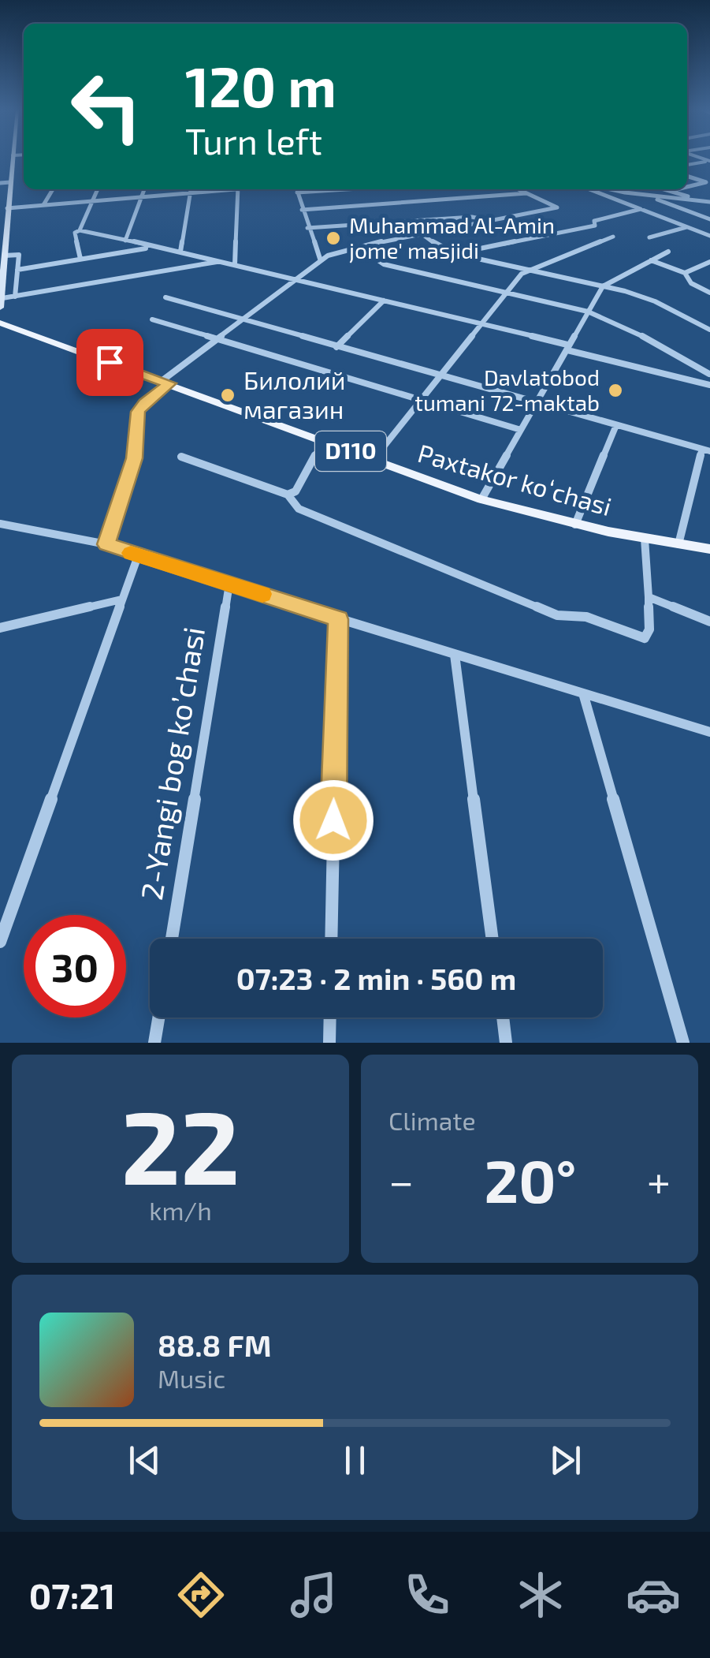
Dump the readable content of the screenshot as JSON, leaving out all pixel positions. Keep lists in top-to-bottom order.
{
  "streets": {
    "main road": ["D110", "Paxtakor koʻchasi"],
    "street": ["2-Yangi bog koʼchasi"]
  },
  "places": ["Muhammad Al-Amin jome' masjidi", "Davlatobod tumani 72-maktab", "Билолий магазин"],
  "page": {
    "turn": ["120 m", "Turn left"],
    "limit": "30",
    "trip": "07:23 · 2 min · 560 m",
    "tile": [
      ["22", "km/h"],
      "Climate"
    ],
    "heat": ["−", "20°", "+"],
    "song": ["88.8 FM", "Music"],
    "tabs": "07:21"
  }
}
